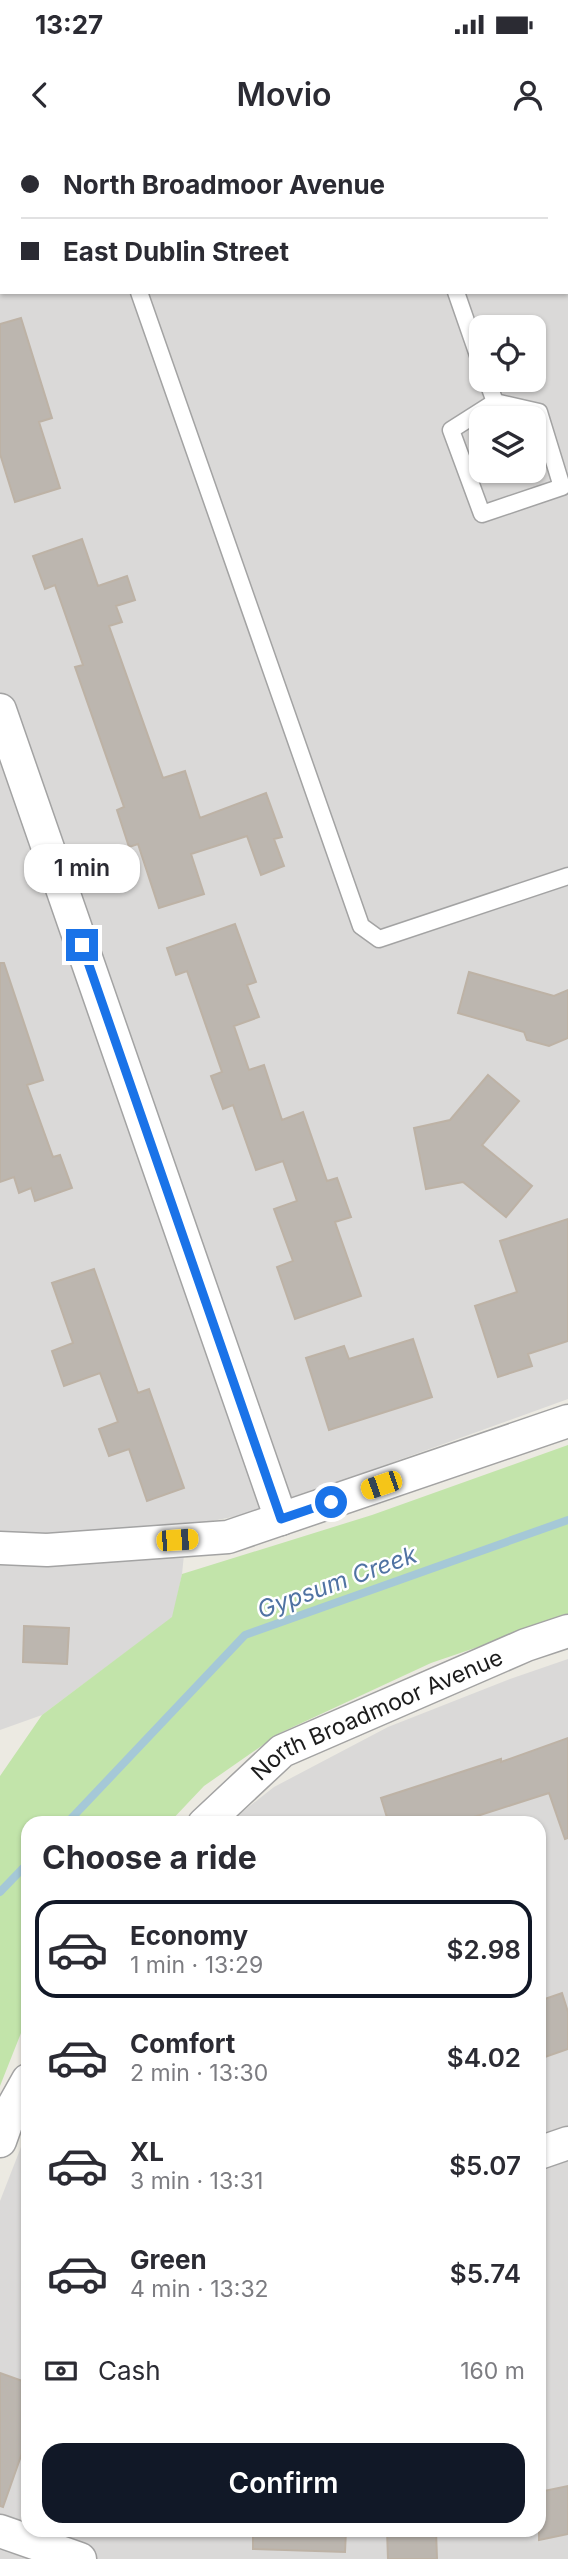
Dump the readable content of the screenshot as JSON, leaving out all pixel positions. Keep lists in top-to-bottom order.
{
  "streets": {
    "street": ["North Broadmoor Avenue"]
  },
  "water": ["Gypsum Creek"],
  "page": {
    "status": "13:27",
    "header": "Movio",
    "banner": ["North Broadmoor Avenue", "East Dublin Street"],
    "bubble": "1 min",
    "heading": "Choose a ride",
    "list": [
      {
        "name": "Economy",
        "note": "1 min · 13:29",
        "value": "$2.98"
      },
      {
        "name": "Comfort",
        "note": "2 min · 13:30",
        "value": "$4.02"
      },
      {
        "name": "XL",
        "note": "3 min · 13:31",
        "value": "$5.07"
      },
      {
        "name": "Green",
        "note": "4 min · 13:32",
        "value": "$5.74"
      }
    ],
    "pay": ["Cash", "160 m"],
    "buttons": "Confirm"
  }
}
